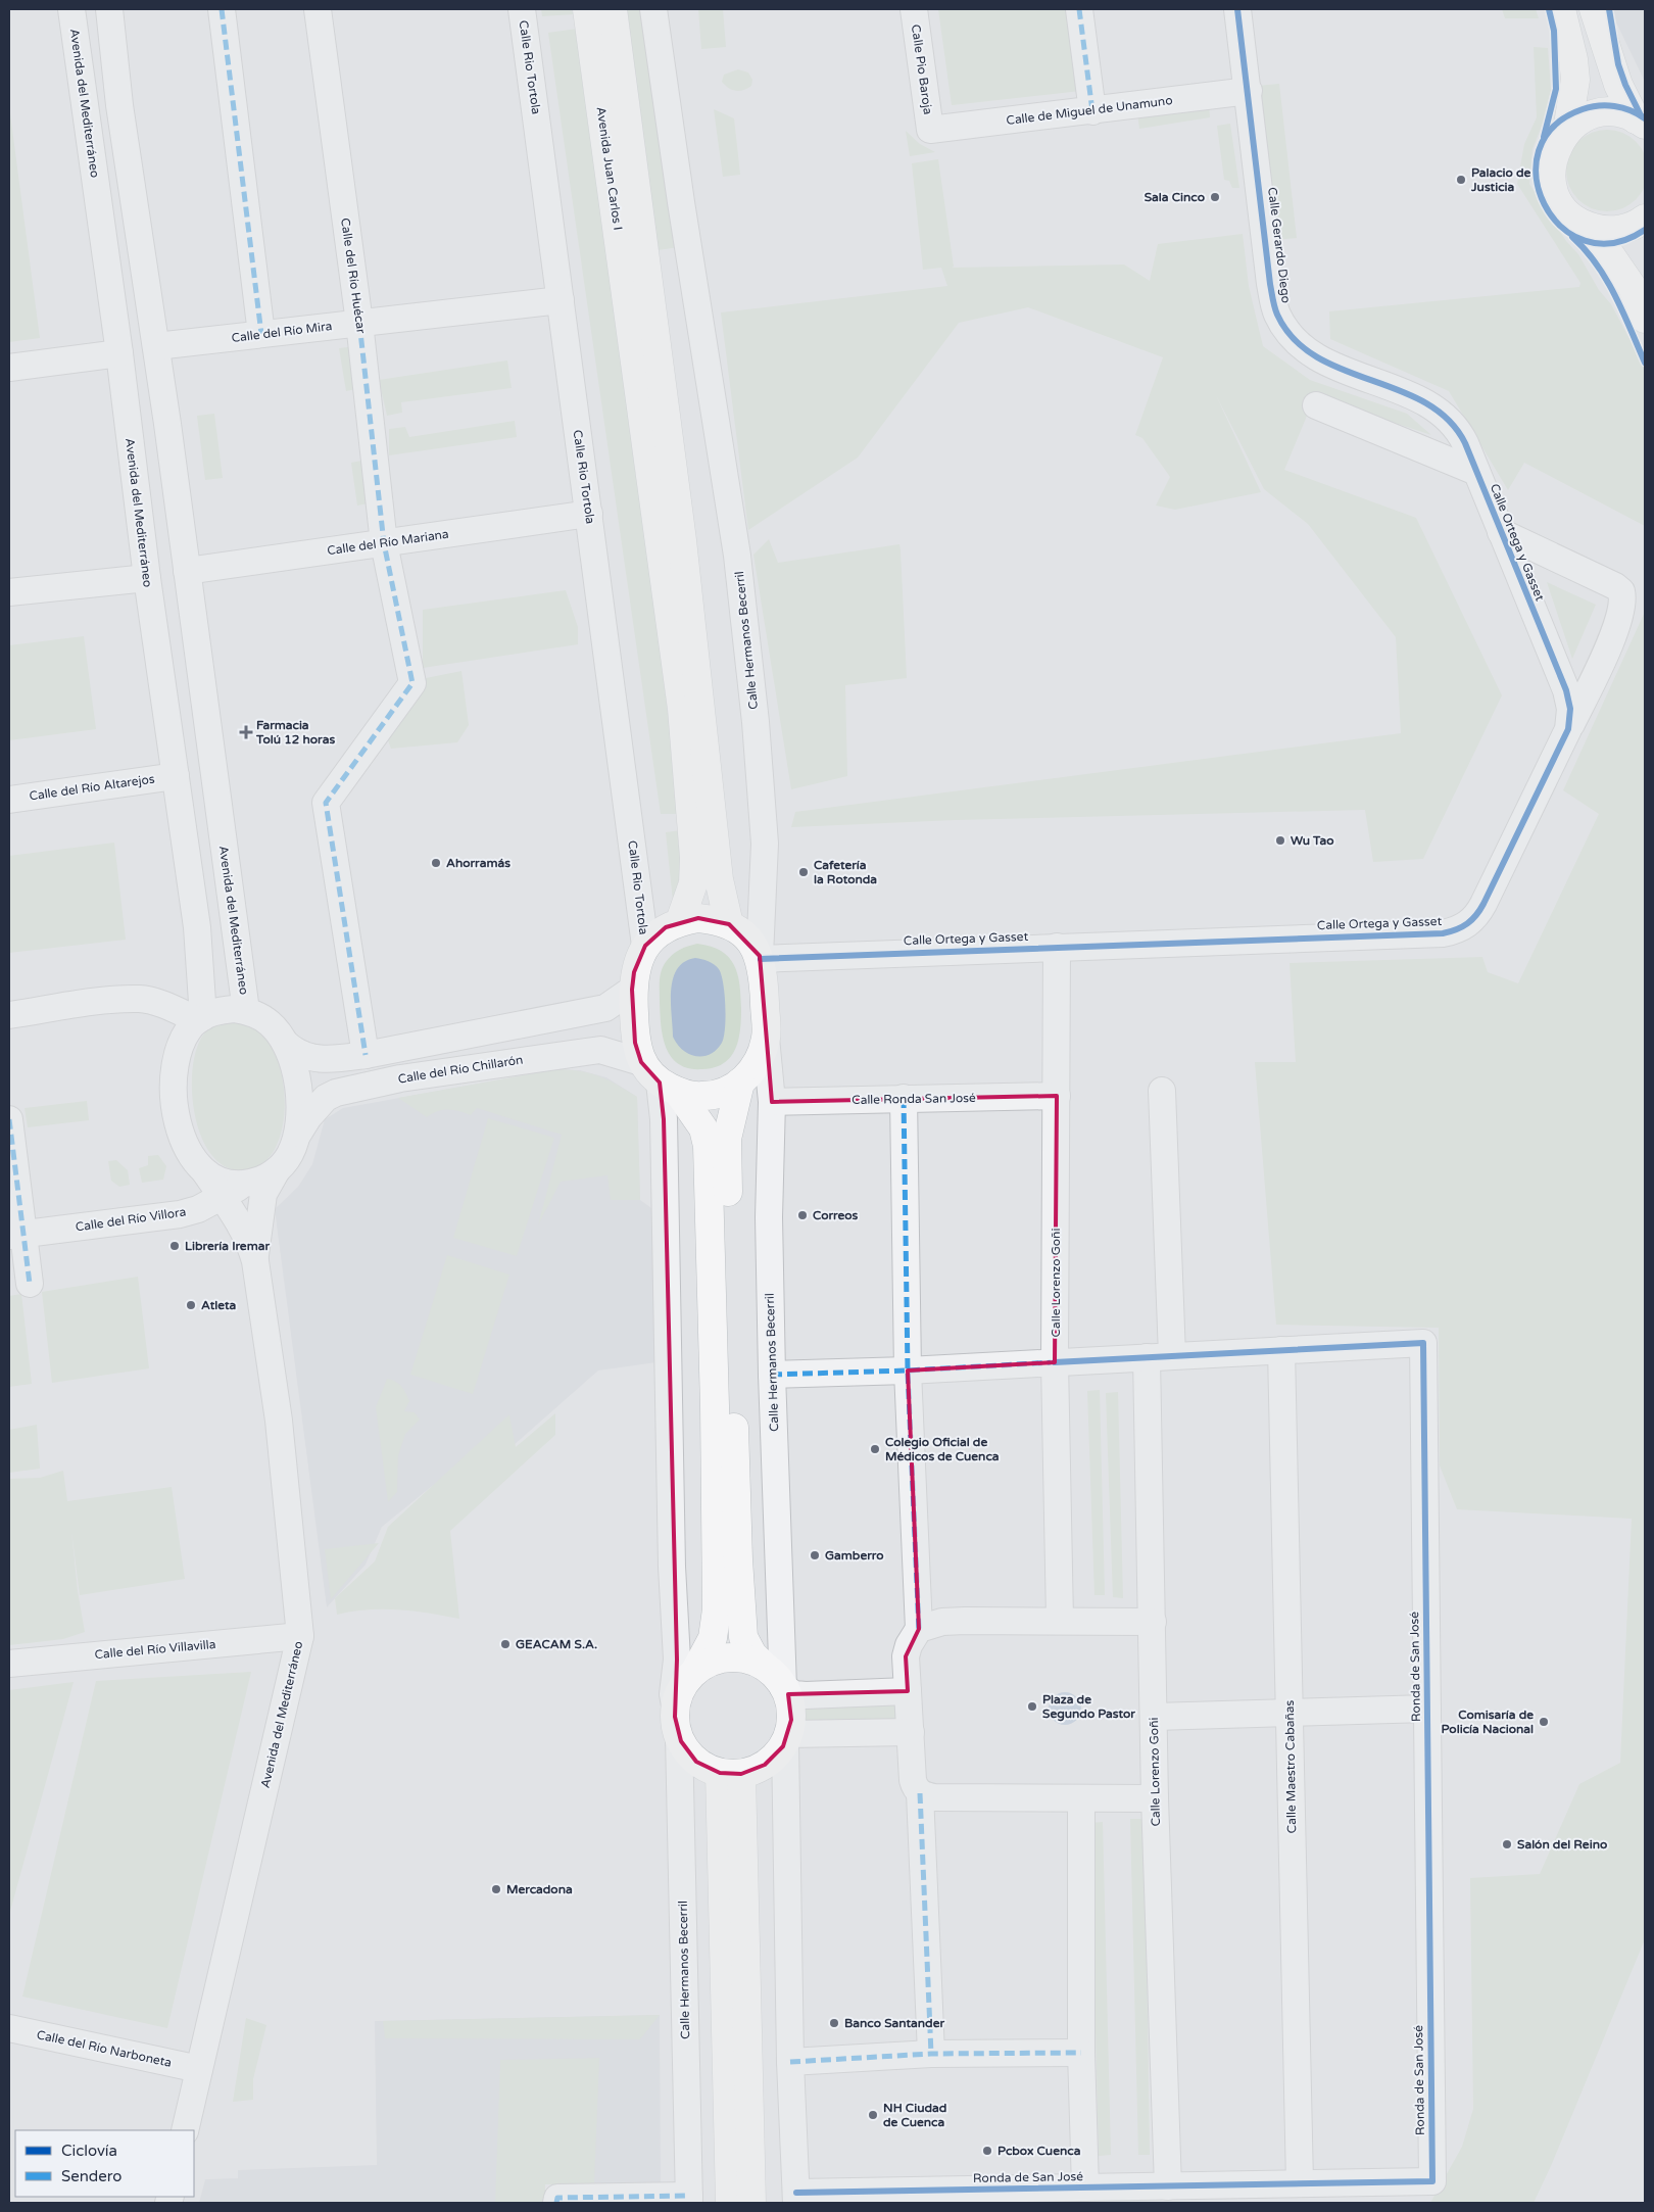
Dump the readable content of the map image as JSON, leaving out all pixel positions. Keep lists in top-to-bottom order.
{
  "streets": {
    "main road": ["Avenida Juan Carlos I", "Calle Hermanos Becerril"],
    "street": [
      "Calle Rio Tortola",
      "Calle Pio Baroja",
      "Avenida del Mediterráneo",
      "Calle de Miguel de Unamuno",
      "Calle Gerardo Diego",
      "Calle del Río Huécar",
      "Calle del Río Mira",
      "Calle del Río Mariana",
      "Calle Ortega y Gasset",
      "Calle del Río Altarejos",
      "Calle del Río Chillarón",
      "Calle Ronda San José",
      "Calle del Río Villora",
      "Calle Lorenzo Goñi",
      "Calle del Río Villavilla",
      "Ronda de San José",
      "Calle Maestro Cabañas",
      "Calle del Río Narboneta"
    ]
  },
  "crossings": [
    ["Calle Rio Tortola", "Calle del Río Mira"],
    ["Calle Rio Tortola", "Calle del Río Mariana"],
    ["Calle Rio Tortola", "Calle Ortega y Gasset"],
    ["Calle Rio Tortola", "Calle Hermanos Becerril"],
    ["Calle Rio Tortola", "Calle del Río Chillarón"],
    ["Calle Pio Baroja", "Calle de Miguel de Unamuno"],
    ["Avenida del Mediterráneo", "Calle del Río Mira"],
    ["Avenida del Mediterráneo", "Calle del Río Mariana"],
    ["Avenida del Mediterráneo", "Calle del Río Altarejos"],
    ["Avenida del Mediterráneo", "Calle del Río Chillarón"],
    ["Avenida del Mediterráneo", "Calle del Río Villora"],
    ["Avenida del Mediterráneo", "Calle del Río Villavilla"],
    ["Avenida del Mediterráneo", "Calle del Río Narboneta"],
    ["Calle de Miguel de Unamuno", "Calle Gerardo Diego"],
    ["Calle Gerardo Diego", "Calle Ortega y Gasset"],
    ["Calle del Río Huécar", "Calle del Río Mira"],
    ["Calle del Río Huécar", "Calle del Río Mariana"],
    ["Calle Ortega y Gasset", "Calle Hermanos Becerril"],
    ["Calle Ortega y Gasset", "Calle del Río Chillarón"],
    ["Calle Ortega y Gasset", "Calle Lorenzo Goñi"],
    ["Calle Hermanos Becerril", "Calle del Río Chillarón"],
    ["Calle Hermanos Becerril", "Calle Ronda San José"],
    ["Calle Hermanos Becerril", "Ronda de San José"],
    ["Calle del Río Chillarón", "Calle del Río Villora"],
    ["Calle Ronda San José", "Calle Lorenzo Goñi"],
    ["Calle Lorenzo Goñi", "Ronda de San José"],
    ["Ronda de San José", "Calle Maestro Cabañas"]
  ],
  "places": {
    "other": [
      "Palacio de Justicia",
      "Sala Cinco",
      "Wu Tao",
      "Ahorramás",
      "Cafetería la Rotonda",
      "Correos",
      "Librería Iremar",
      "Atleta",
      "Colegio Oficial de Médicos de Cuenca",
      "Gamberro",
      "GEACAM S.A.",
      "Plaza de Segundo Pastor",
      "Comisaría de Policía Nacional",
      "Salón del Reino",
      "Mercadona",
      "Banco Santander",
      "NH Ciudad de Cuenca",
      "Pcbox Cuenca"
    ],
    "health": ["Farmacia Tolú 12 horas"]
  },
  "legend": ["Ciclovía", "Sendero"]
}
